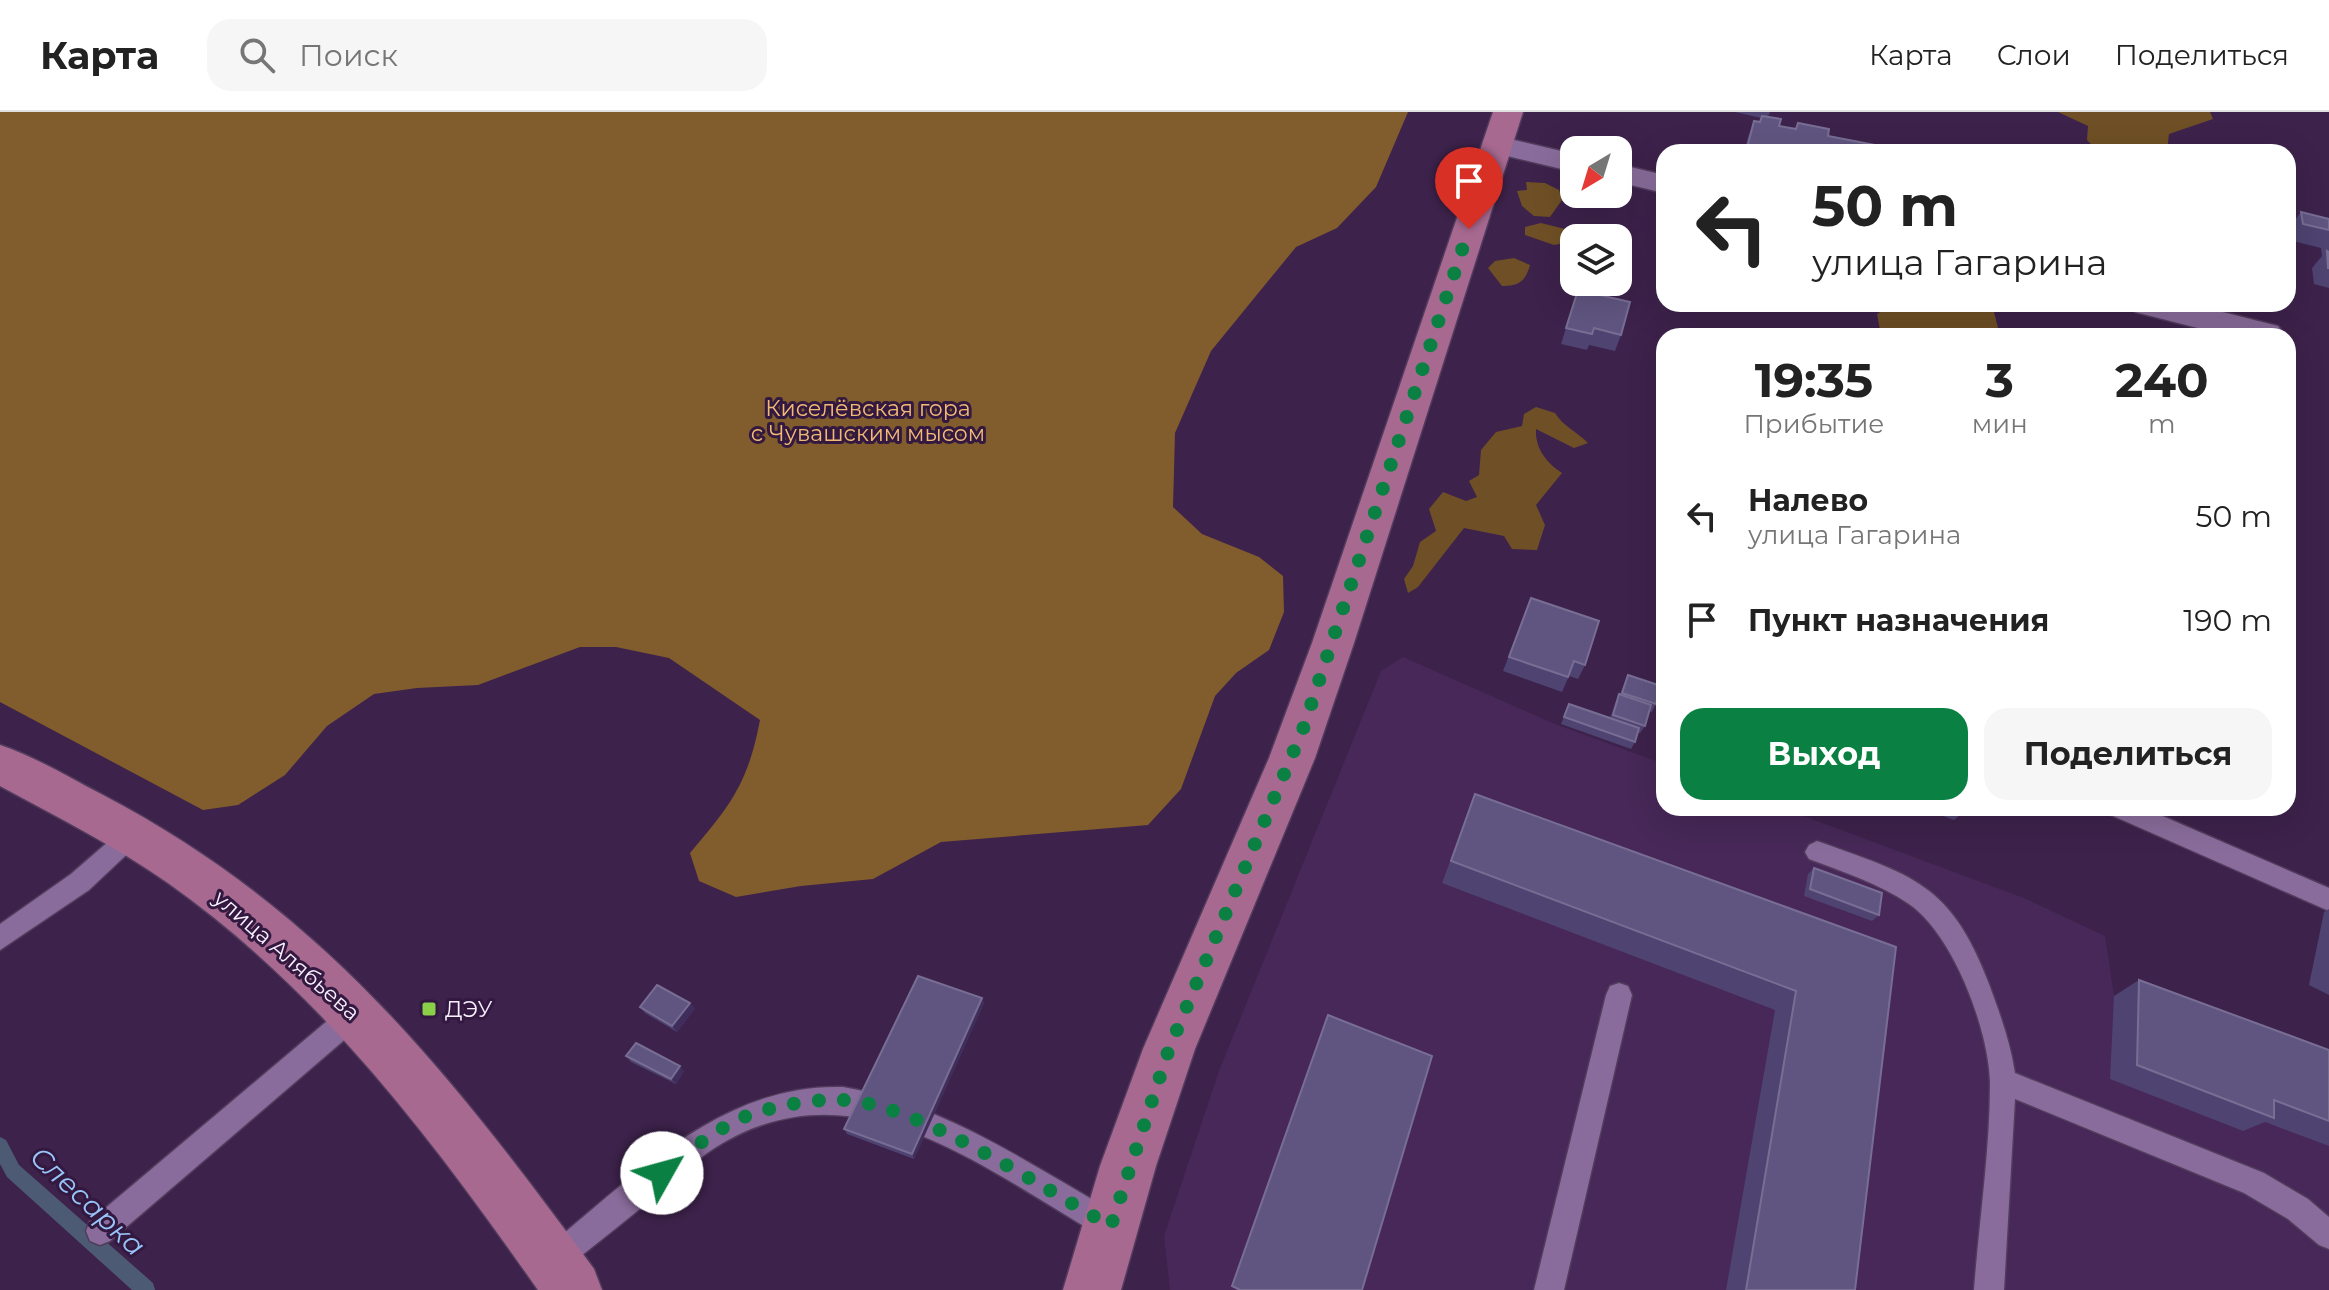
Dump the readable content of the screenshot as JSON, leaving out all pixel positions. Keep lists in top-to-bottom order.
{
  "streets": {
    "main road": ["улица Алябьева"]
  },
  "water": ["Слесарка"],
  "parks": ["Киселёвская гора с Чувашским мысом"],
  "places": {
    "transit": ["ДЭУ"]
  },
  "north": "bottom left",
  "page": {
    "header": "Карта",
    "search": "Поиск",
    "nav": ["Карта", "Слои", "Поделиться"],
    "turn": ["50 m", "улица Гагарина"],
    "eta": [
      "19:35",
      "Прибытие",
      "3",
      "мин",
      "240",
      "m"
    ],
    "list": [
      {
        "name": "Налево",
        "note": "улица Гагарина",
        "value": "50 m"
      },
      {
        "name": "Пункт назначения",
        "value": "190 m"
      }
    ],
    "buttons": ["Выход", "Поделиться"]
  }
}
